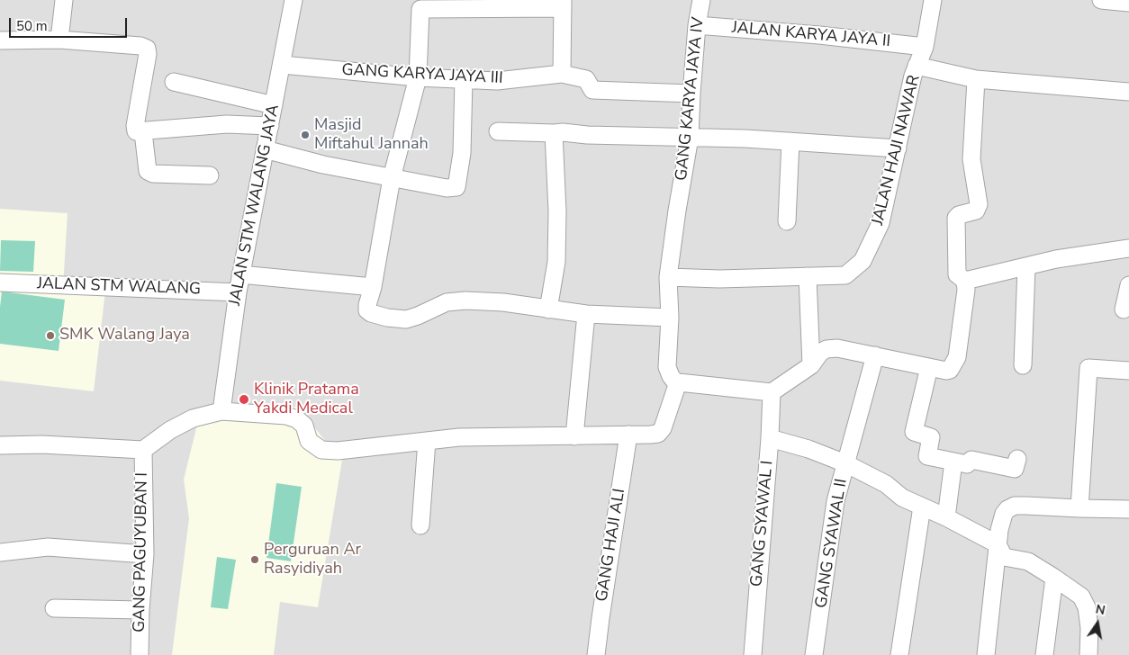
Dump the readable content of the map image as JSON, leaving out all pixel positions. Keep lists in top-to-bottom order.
{
  "streets": {
    "street": [
      "JALAN KARYA JAYA II",
      "GANG KARYA JAYA III",
      "GANG KARYA JAYA IV",
      "JALAN HAJI NAWAR",
      "JALAN STM WALANG JAYA",
      "JALAN STM WALANG",
      "GANG SYAWAL I",
      "GANG SYAWAL II",
      "GANG HAJI ALI",
      "GANG PAGUYUBAN I"
    ]
  },
  "crossings": [
    ["JALAN KARYA JAYA II", "GANG KARYA JAYA IV"],
    ["JALAN KARYA JAYA II", "JALAN HAJI NAWAR"],
    ["GANG KARYA JAYA III", "GANG KARYA JAYA IV"],
    ["GANG KARYA JAYA III", "JALAN STM WALANG JAYA"],
    ["GANG KARYA JAYA IV", "JALAN HAJI NAWAR"],
    ["JALAN STM WALANG JAYA", "JALAN STM WALANG"]
  ],
  "places": [
    "Masjid Miftahul Jannah",
    "SMK Walang Jaya",
    "Klinik Pratama Yakdi Medical",
    "Perguruan Ar Rasyidiyah"
  ],
  "scale_bar": "50 m",
  "north": "top"
}
